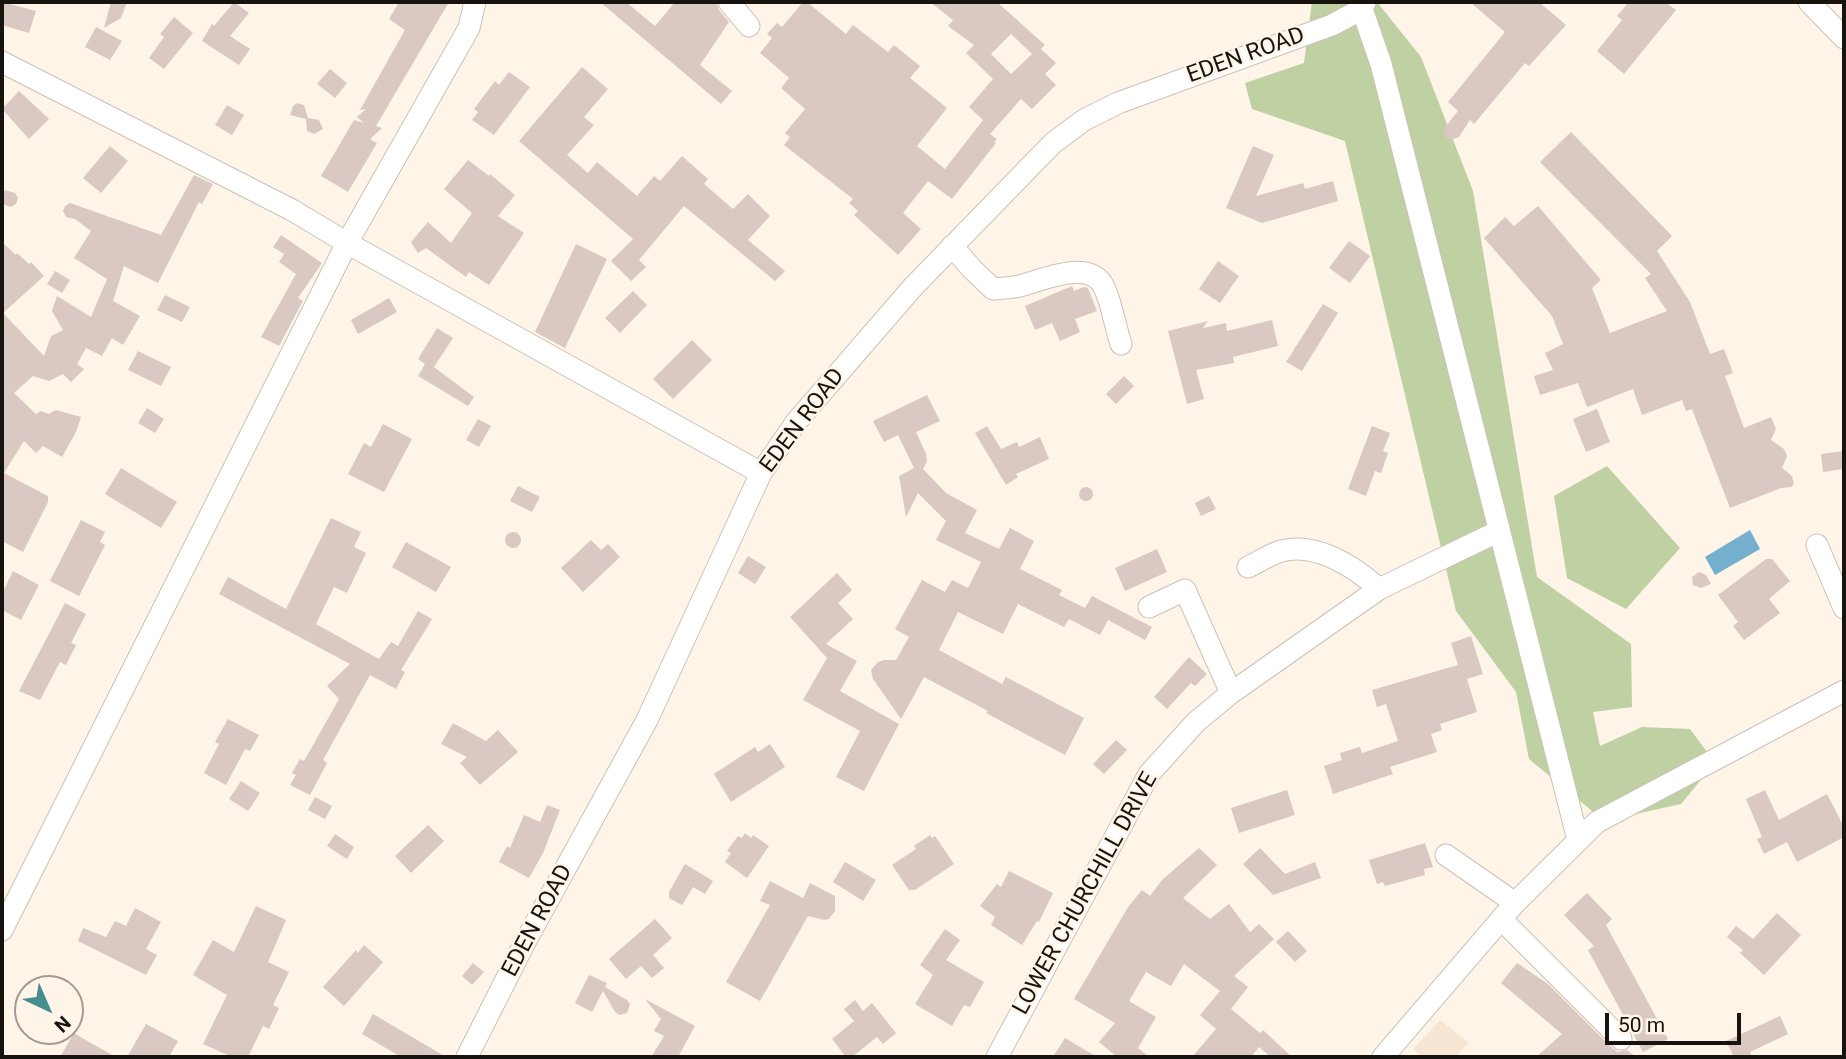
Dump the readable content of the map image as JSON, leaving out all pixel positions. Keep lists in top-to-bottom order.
{
  "streets": {
    "street": ["EDEN ROAD", "LOWER CHURCHILL DRIVE"]
  },
  "scale_bar": "50 m",
  "north": "bottom right"
}
